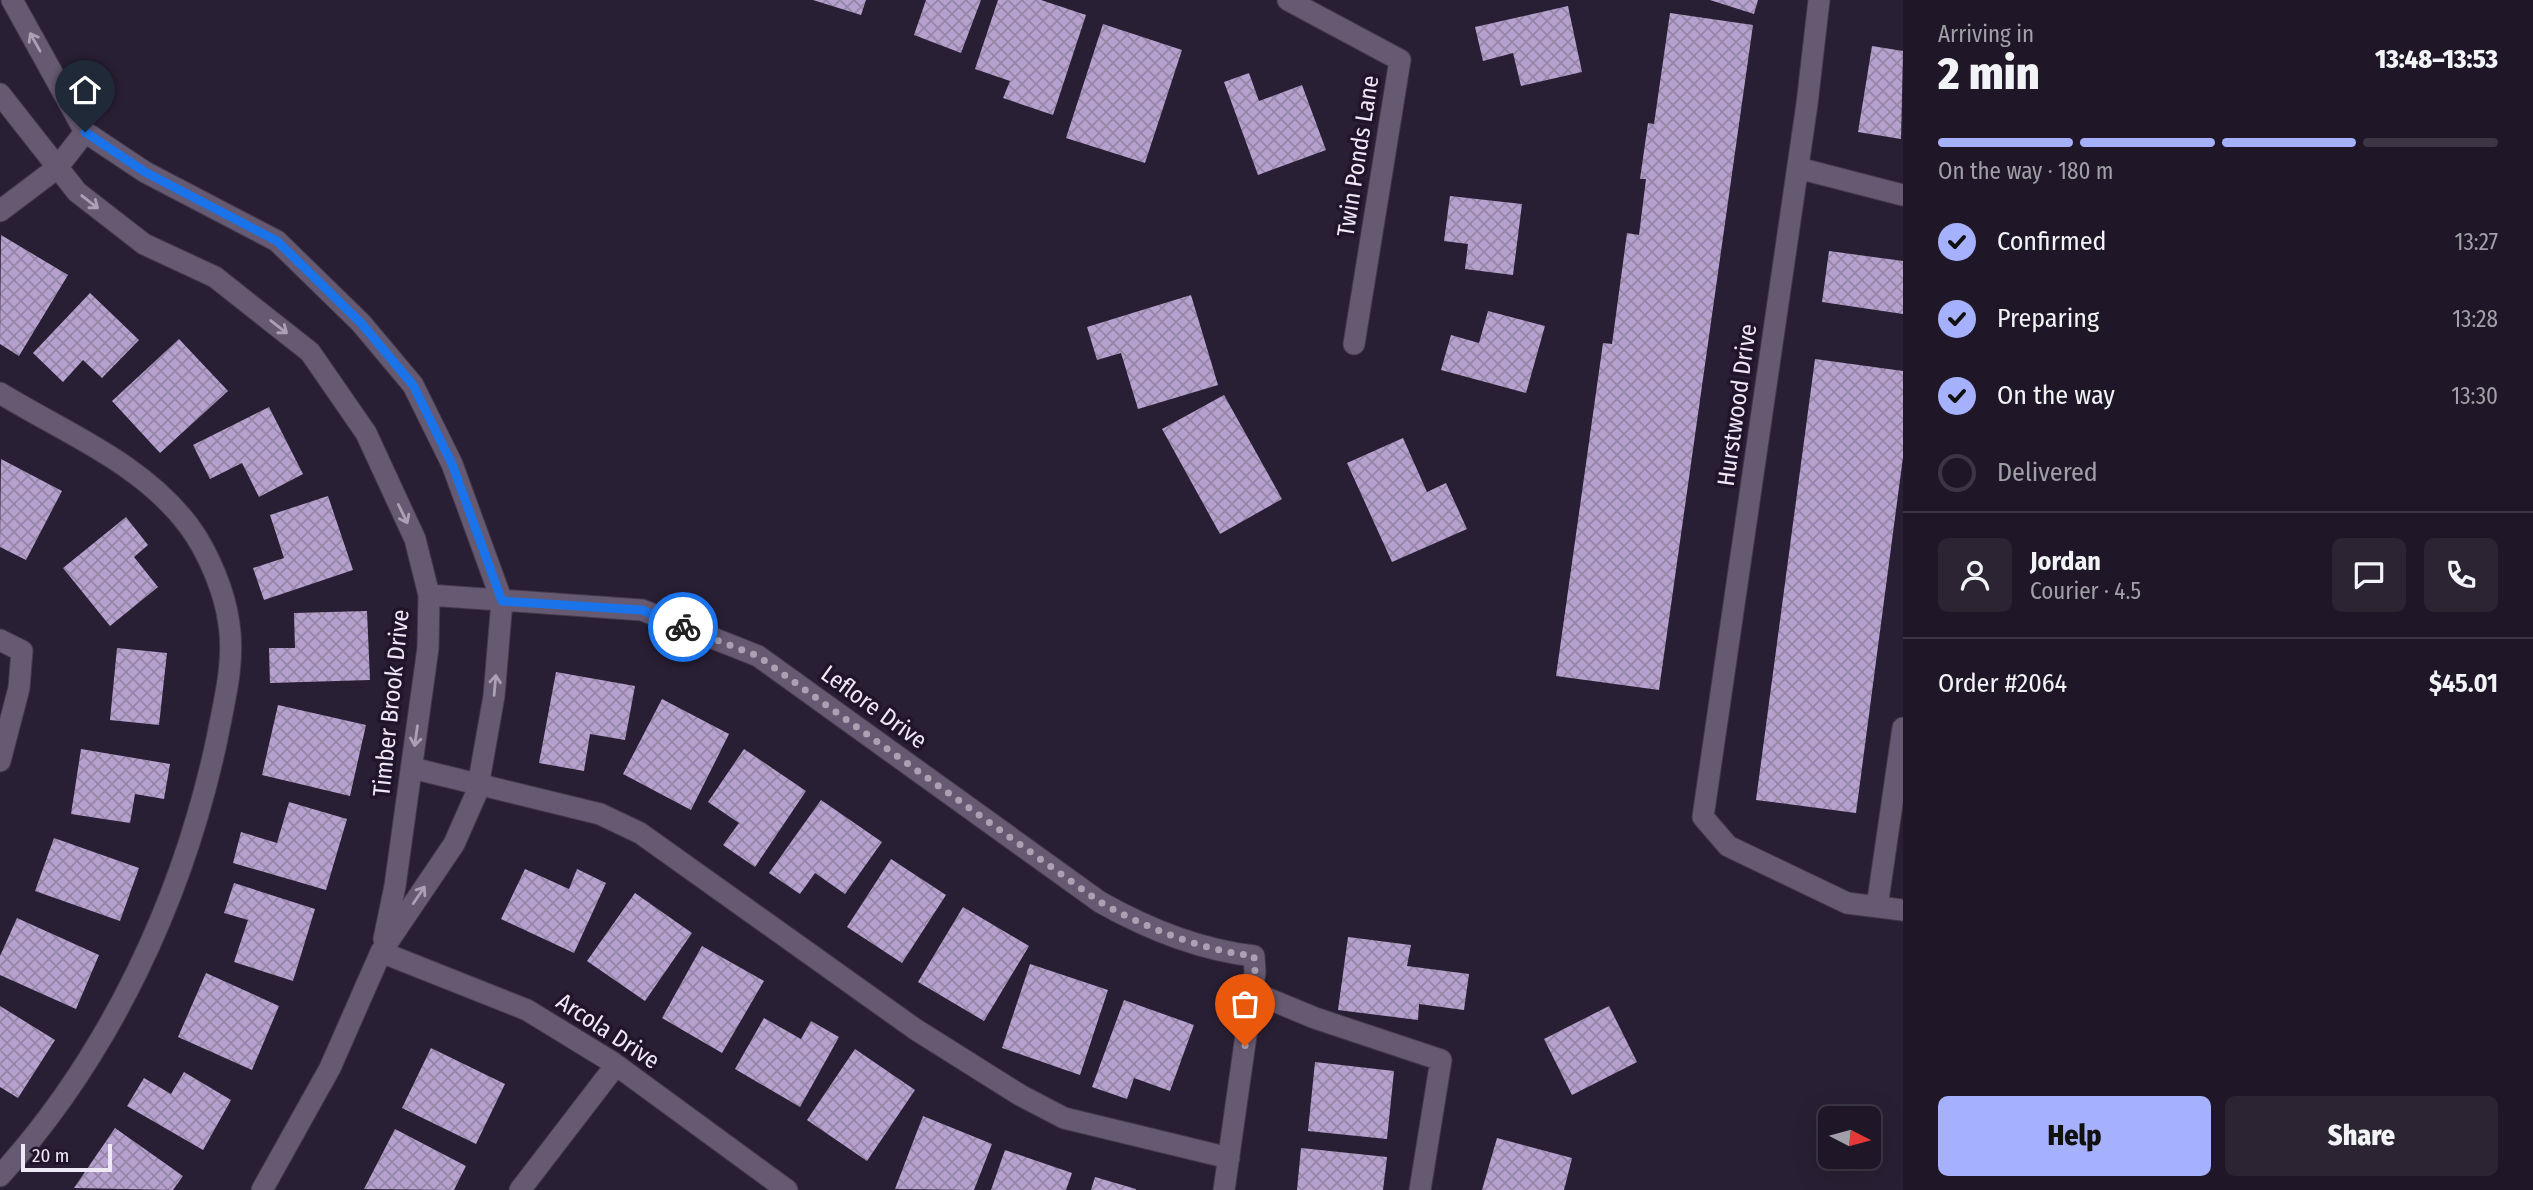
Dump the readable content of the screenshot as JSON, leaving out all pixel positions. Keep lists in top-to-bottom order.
{
  "streets": {
    "street": [
      "Twin Ponds Lane",
      "Hurstwood Drive",
      "Timber Brook Drive",
      "Leflore Drive",
      "Arcola Drive"
    ]
  },
  "crossings": [
    ["Timber Brook Drive", "Leflore Drive"],
    ["Timber Brook Drive", "Arcola Drive"]
  ],
  "scale_bar": "20 m",
  "north": "right",
  "page": {
    "heading": ["2 min", "Arriving in", "13:48–13:53"],
    "panel": [
      "Jordan",
      "Courier · 4.5",
      "Order #2064",
      "$45.01"
    ],
    "bar": "On the way · 180 m",
    "list": [
      ["Confirmed", "13:27"],
      ["Preparing", "13:28"],
      ["On the way", "13:30"],
      "Delivered"
    ],
    "buttons": ["Help", "Share"],
    "scale": "20 m"
  }
}
